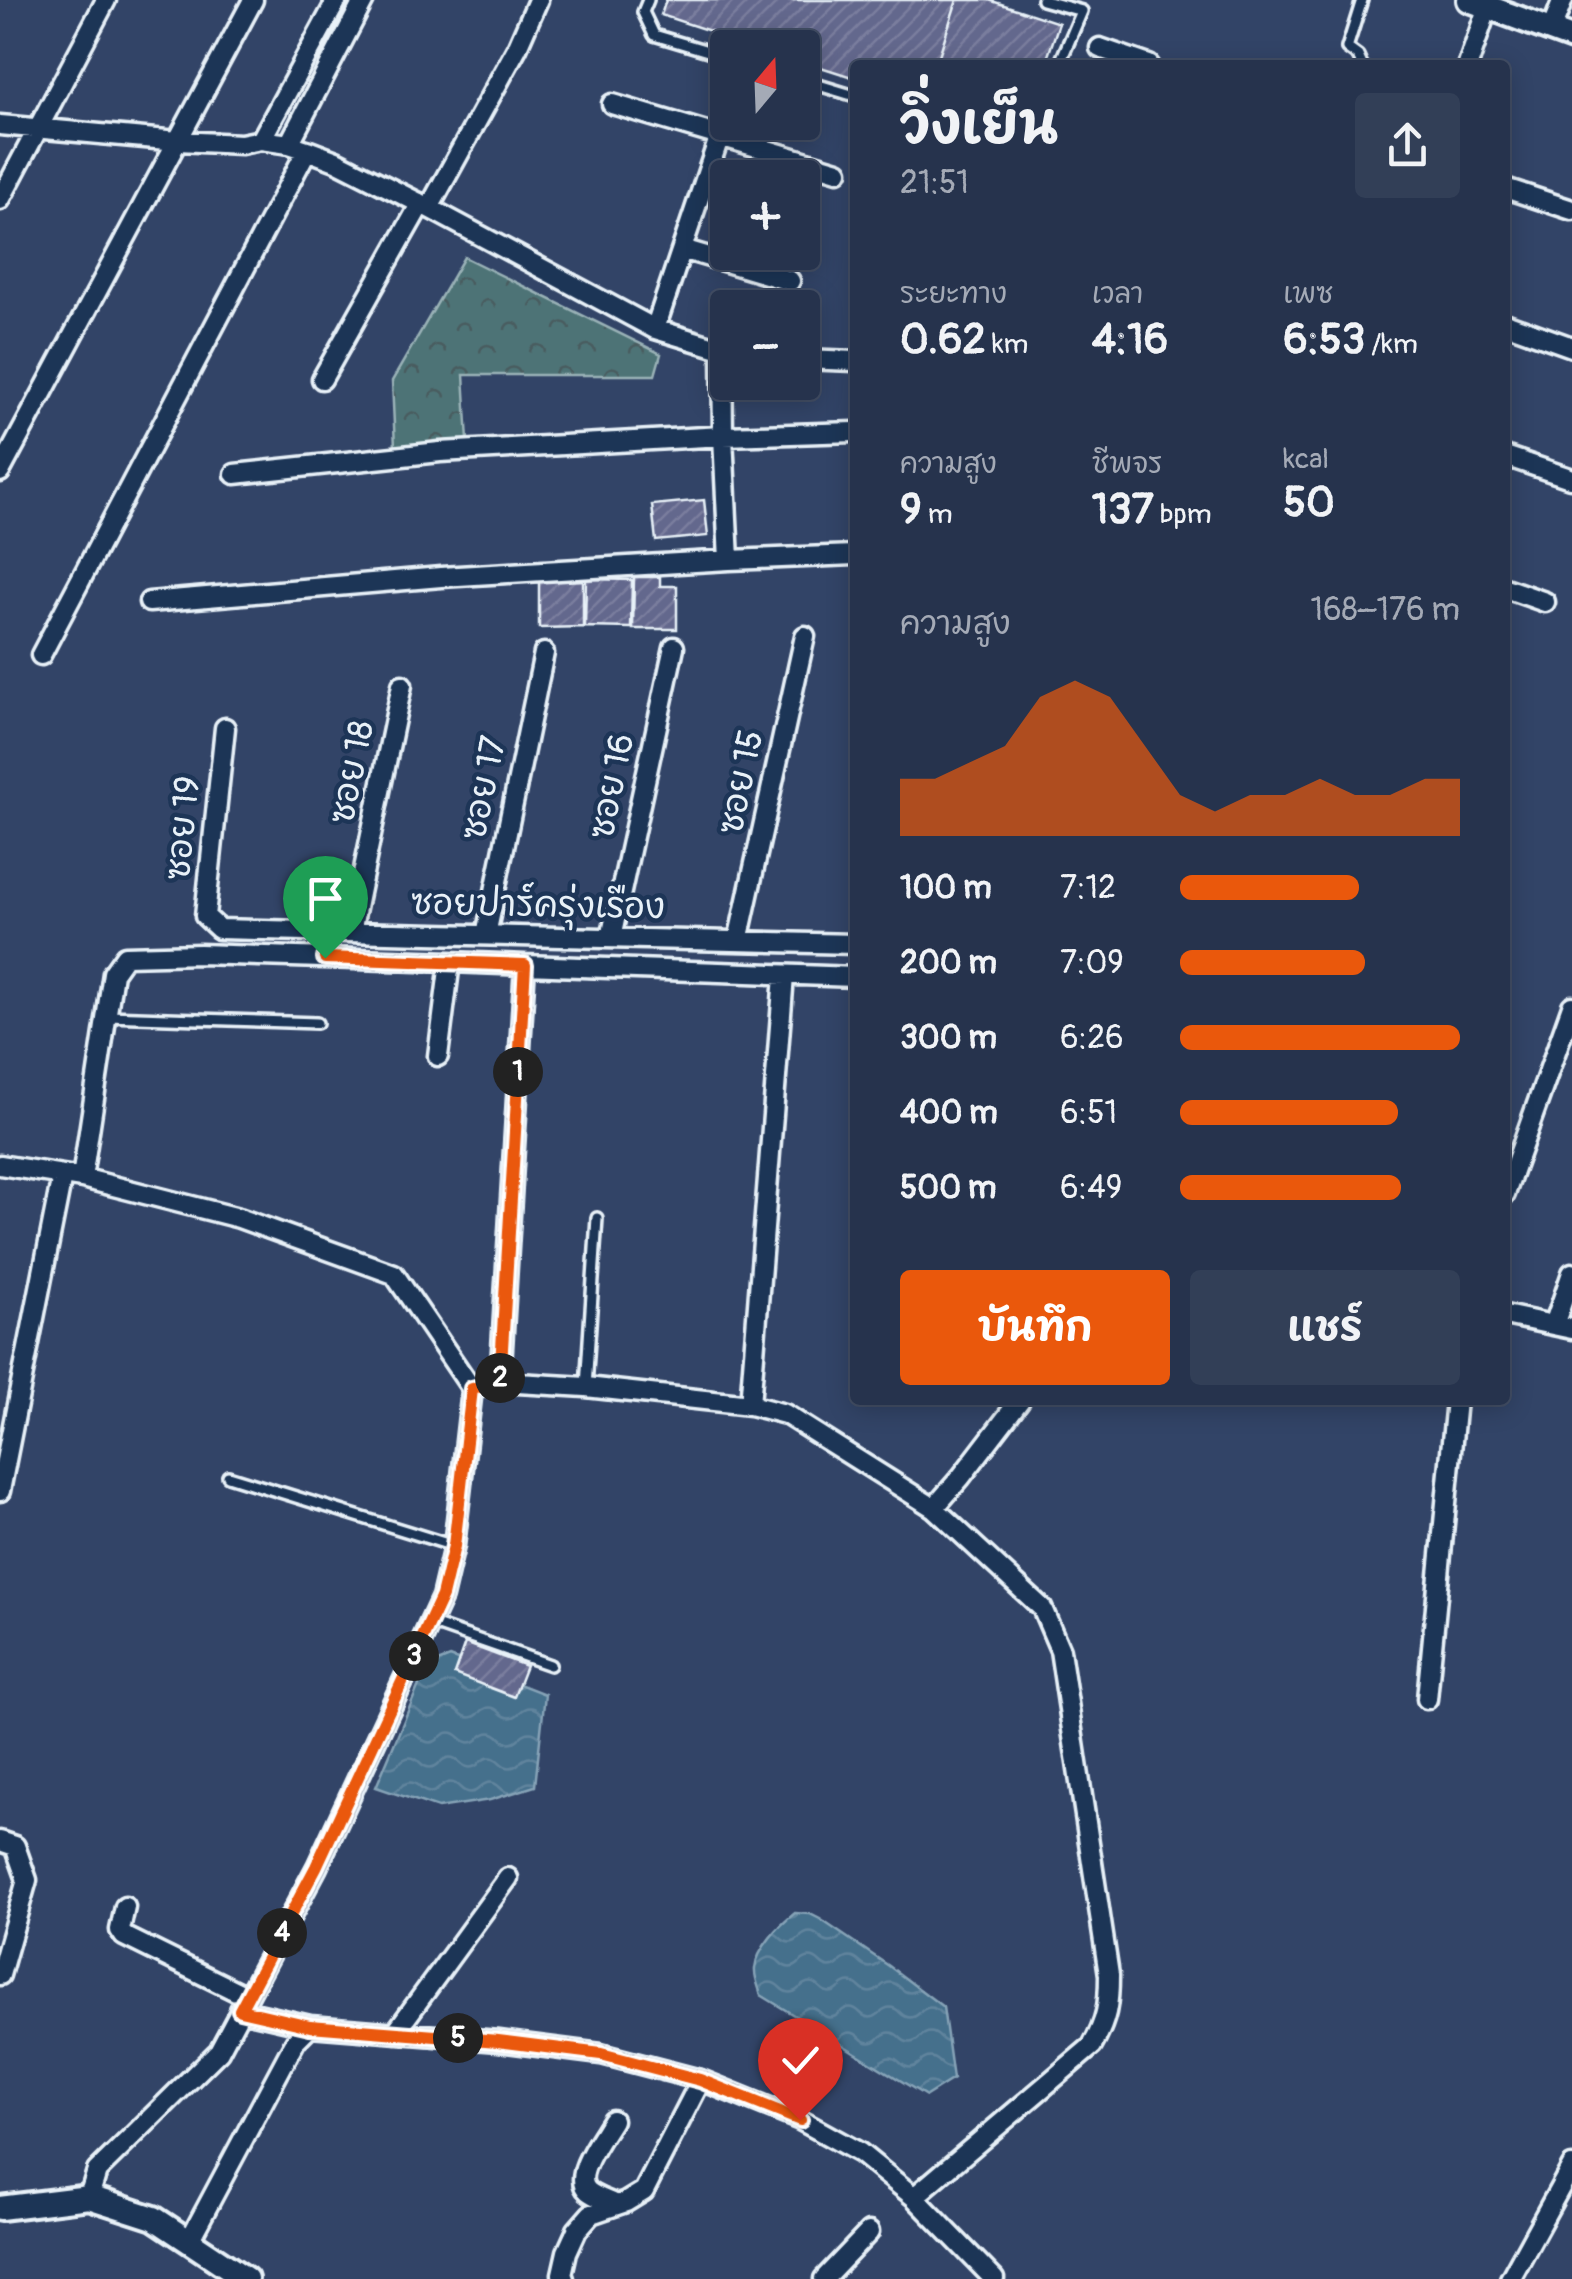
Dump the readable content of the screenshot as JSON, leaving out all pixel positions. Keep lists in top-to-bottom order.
{
  "streets": {
    "street": [
      "ซอย 18",
      "ซอย 15",
      "ซอย 16",
      "ซอย 17",
      "ซอย 19",
      "ซอยปาร์ครุ่งเรือง"
    ]
  },
  "crossings": [
    ["ซอย 18", "ซอยปาร์ครุ่งเรือง"],
    ["ซอย 15", "ซอยปาร์ครุ่งเรือง"],
    ["ซอย 16", "ซอยปาร์ครุ่งเรือง"],
    ["ซอย 17", "ซอยปาร์ครุ่งเรือง"],
    ["ซอย 19", "ซอยปาร์ครุ่งเรือง"]
  ],
  "north": "top",
  "page": {
    "map_buttons": ["+", "−"],
    "heading": ["วิ่งเย็น", "21:51"],
    "stats": [
      ["ระยะทาง", "0.62 km"],
      ["เวลา", "4:16"],
      ["เพซ", "6:53 /km"],
      ["ความสูง", "9 m"],
      ["ชีพจร", "137 bpm"],
      ["kcal", "50"]
    ],
    "chart": ["ความสูง", "168–176 m"],
    "list": [
      {
        "name": "100 m",
        "note": "7:12"
      },
      {
        "name": "200 m",
        "note": "7:09"
      },
      {
        "name": "300 m",
        "note": "6:26"
      },
      {
        "name": "400 m",
        "note": "6:51"
      },
      {
        "name": "500 m",
        "note": "6:49"
      }
    ],
    "pins": [
      "1",
      "2",
      "3",
      "4",
      "5"
    ],
    "buttons": ["บันทึก", "แชร์"]
  }
}
